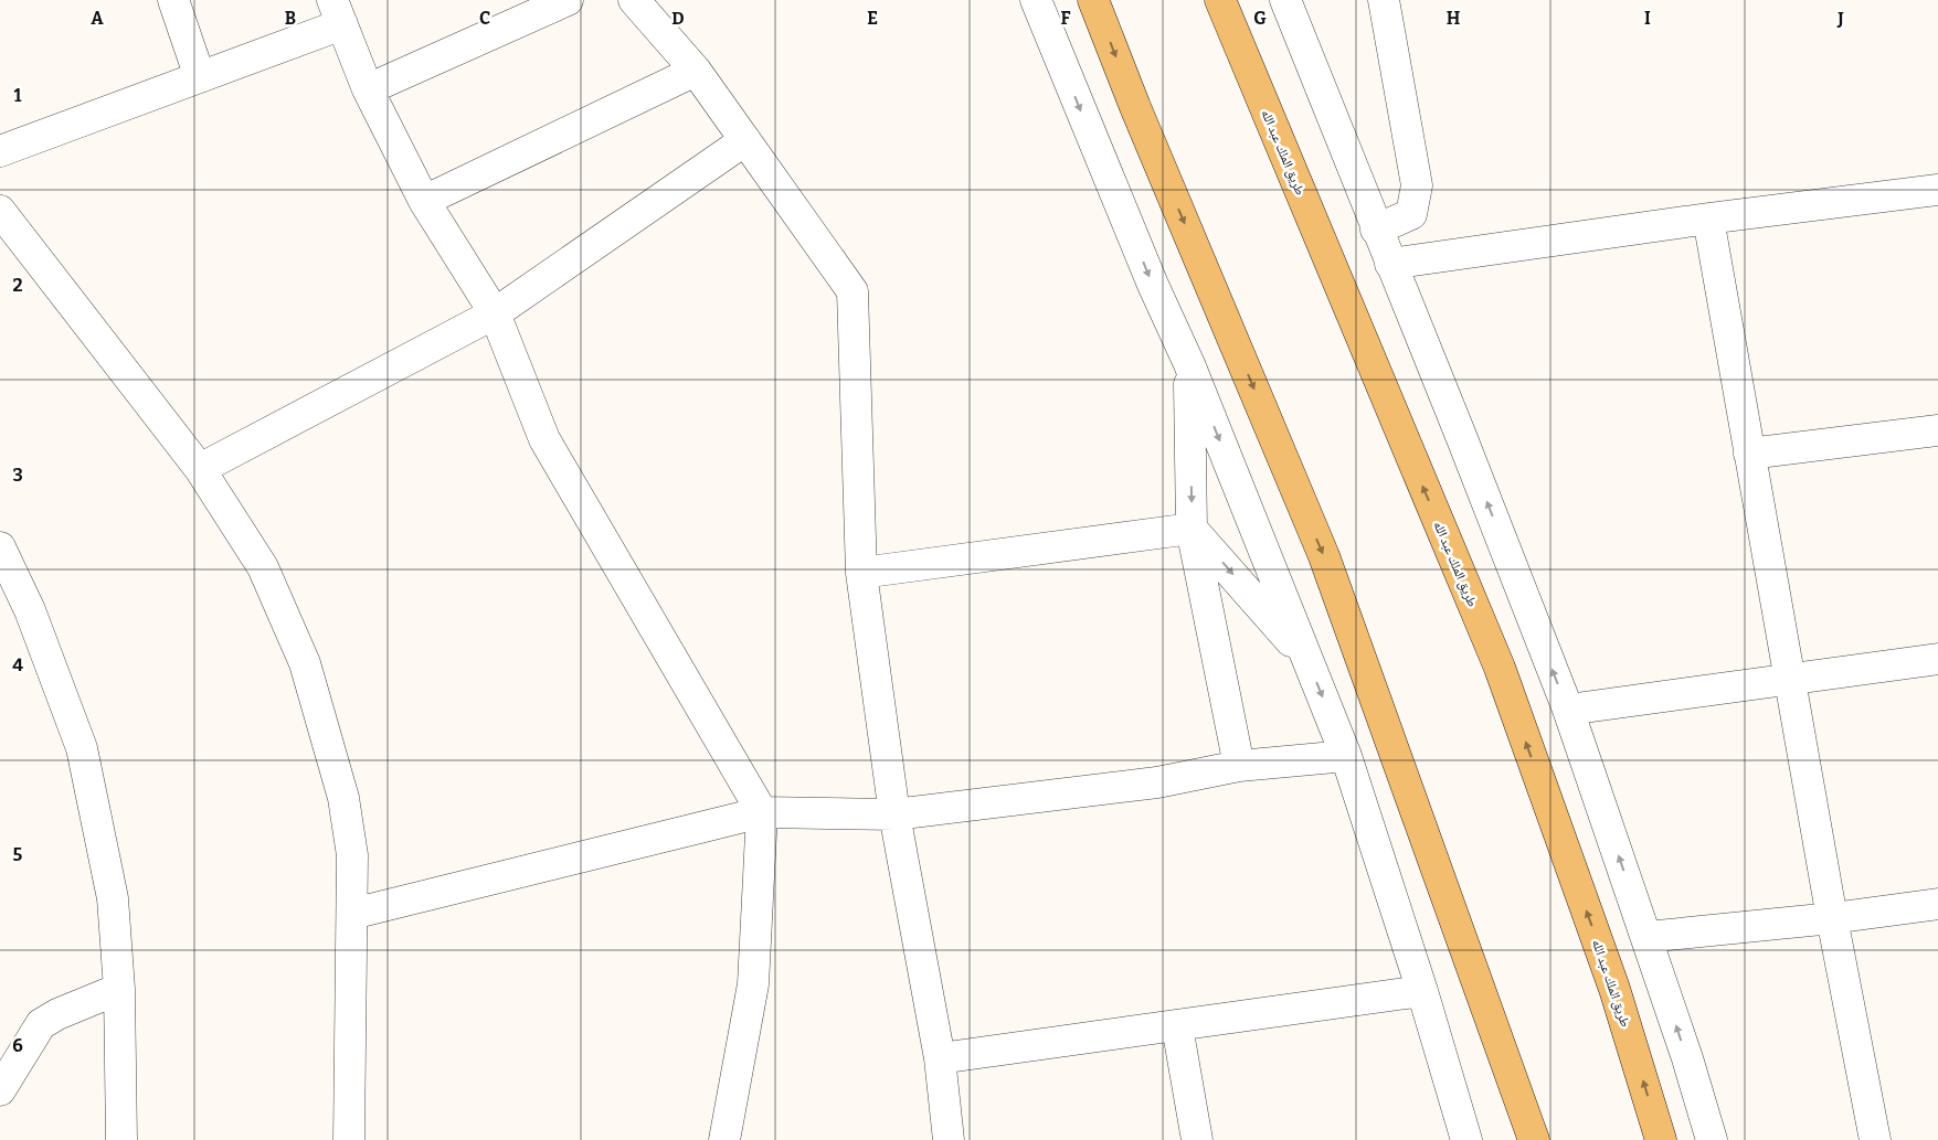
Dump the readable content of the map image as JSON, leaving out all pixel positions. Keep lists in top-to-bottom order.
{
  "streets": {
    "main road": ["طريق الملك عبد الله"]
  },
  "grid": {
    "columns": [
      "A",
      "B",
      "C",
      "D",
      "E",
      "F",
      "G",
      "H",
      "I",
      "J"
    ],
    "rows": [
      "1",
      "2",
      "3",
      "4",
      "5",
      "6"
    ]
  }
}
